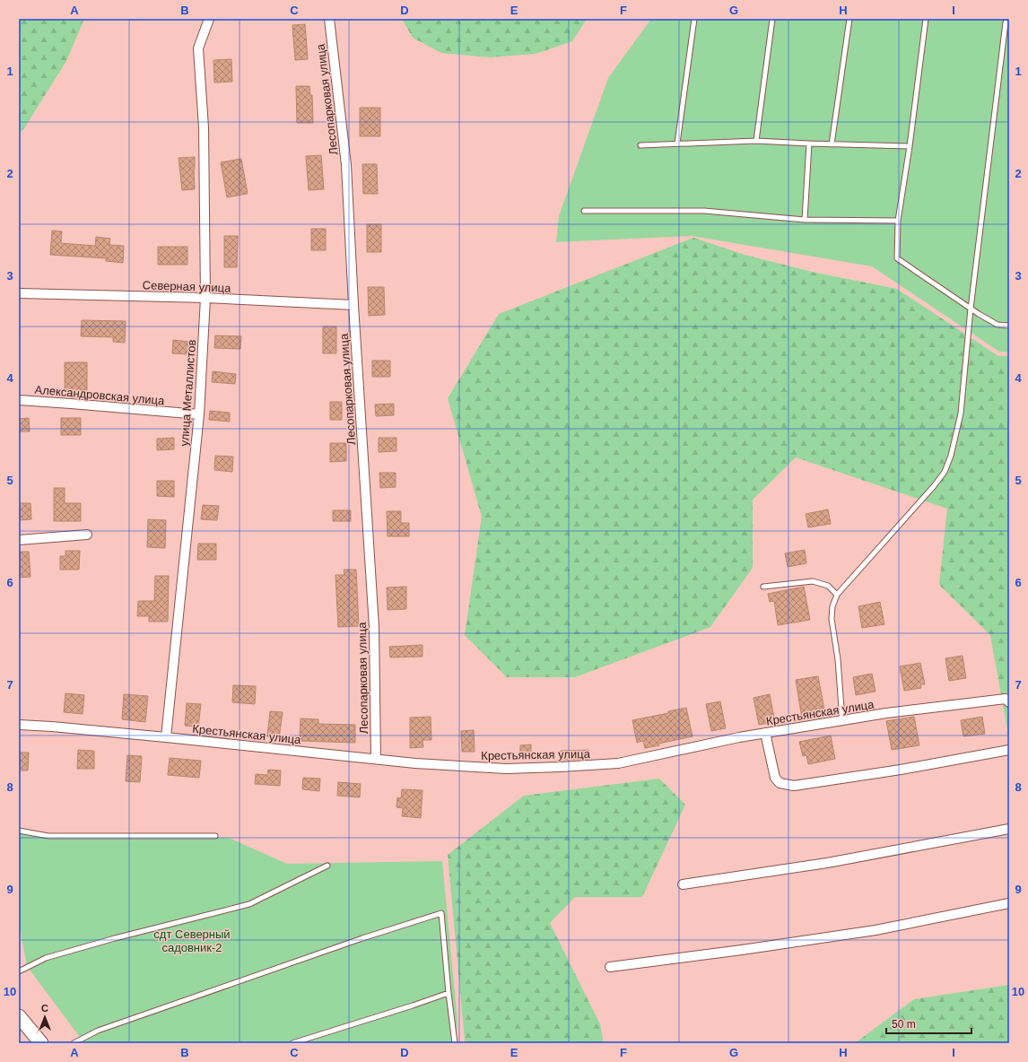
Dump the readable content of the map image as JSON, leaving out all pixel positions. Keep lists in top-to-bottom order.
{
  "streets": {
    "street": [
      "Лесопарковая улица",
      "Северная улица",
      "улица Металлистов",
      "Александровская улица",
      "Крестьянская улица"
    ]
  },
  "crossings": [
    ["Лесопарковая улица", "Северная улица"],
    ["Лесопарковая улица", "Крестьянская улица"],
    ["Северная улица", "улица Металлистов"],
    ["улица Металлистов", "Александровская улица"],
    ["улица Металлистов", "Крестьянская улица"]
  ],
  "parks": ["сдт Северный садовник-2"],
  "scale_bar": "50 m",
  "north": "top",
  "grid": {
    "columns": [
      "A",
      "B",
      "C",
      "D",
      "E",
      "F",
      "G",
      "H",
      "I"
    ],
    "rows": [
      "1",
      "2",
      "3",
      "4",
      "5",
      "6",
      "7",
      "8",
      "9",
      "10"
    ]
  }
}
